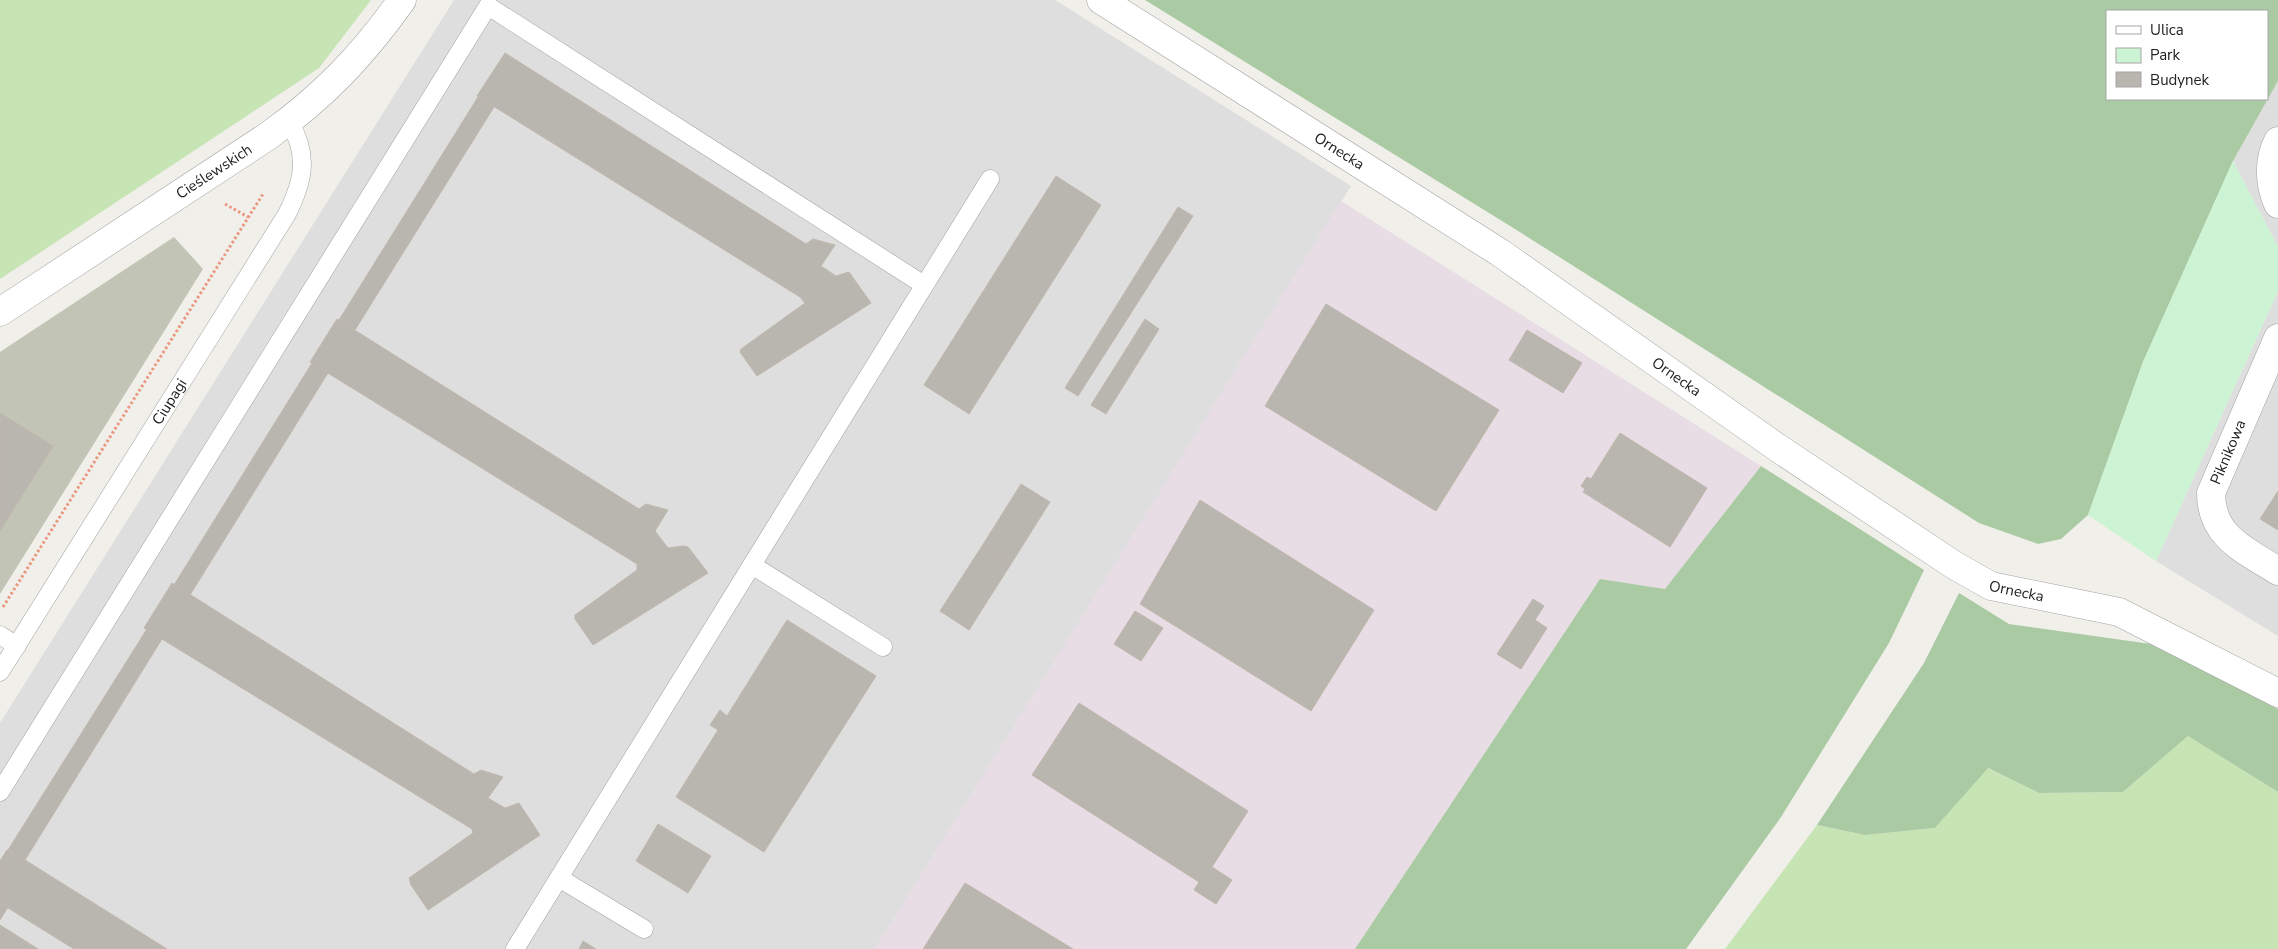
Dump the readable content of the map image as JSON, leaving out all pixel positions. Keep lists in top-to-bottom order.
{
  "streets": {
    "street": ["Ornecka", "Cieślewskich", "Piknikowa"],
    "lane": ["Ciupagi"]
  },
  "crossings": [
    ["Cieślewskich", "Ciupagi"]
  ],
  "legend": ["Ulica", "Park", "Budynek"]
}
